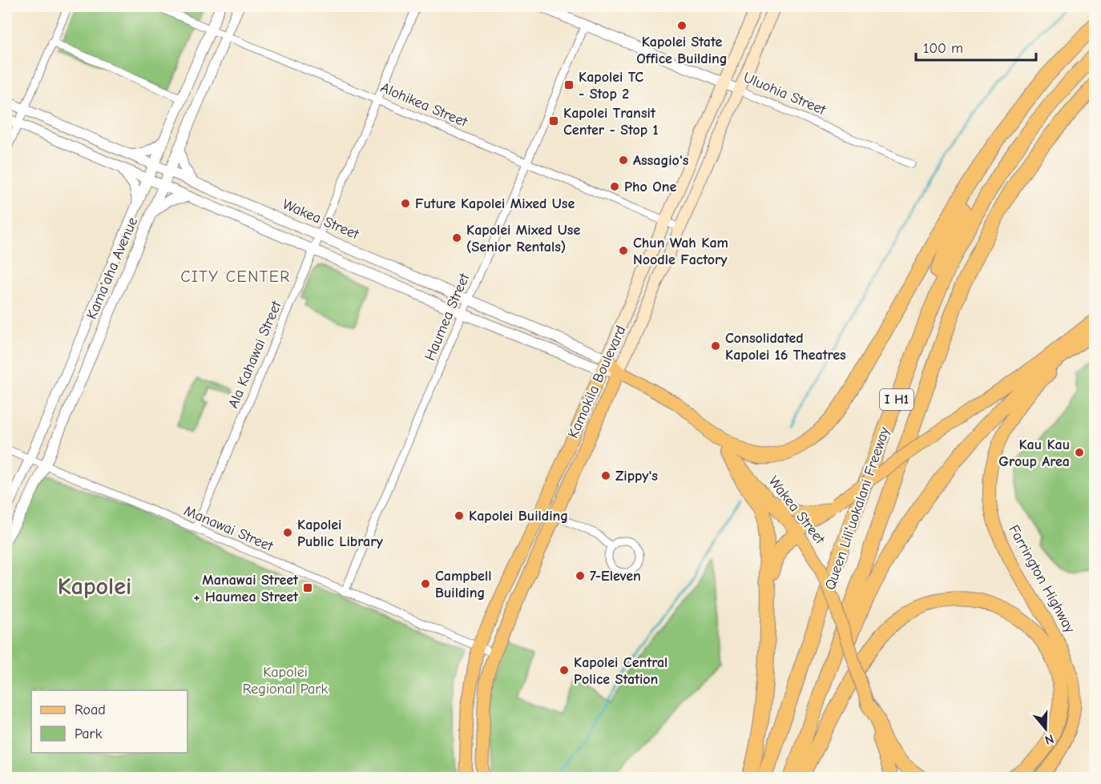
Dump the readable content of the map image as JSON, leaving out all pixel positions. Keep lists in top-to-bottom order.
{
  "streets": {
    "highway": ["I H1", "Queen Liliʻuokalani Freeway"],
    "main road": ["Wakea Street", "Kamokila Boulevard", "Farrington Highway"],
    "street": [
      "Uluohia Street",
      "Alohikea Street",
      "Kama'aha Avenue",
      "Haumea Street",
      "Ala Kahawai Street",
      "Manawai Street"
    ]
  },
  "crossings": [
    ["Uluohia Street", "Haumea Street"],
    ["Uluohia Street", "Kamokila Boulevard"],
    ["Alohikea Street", "Kama'aha Avenue"],
    ["Alohikea Street", "Haumea Street"],
    ["Alohikea Street", "Ala Kahawai Street"],
    ["Alohikea Street", "Kamokila Boulevard"],
    ["Wakea Street", "Kama'aha Avenue"],
    ["Wakea Street", "Haumea Street"],
    ["Wakea Street", "Ala Kahawai Street"],
    ["Wakea Street", "Kamokila Boulevard"],
    ["Kama'aha Avenue", "Manawai Street"],
    ["Haumea Street", "Manawai Street"],
    ["Ala Kahawai Street", "Manawai Street"],
    ["Kamokila Boulevard", "Manawai Street"]
  ],
  "districts": ["CITY CENTER", "Kapolei"],
  "parks": ["Kapolei Regional Park"],
  "places": {
    "other": [
      "Kapolei State Office Building",
      "Assagio's",
      "Pho One",
      "Future Kapolei Mixed Use",
      "Kapolei Mixed Use (Senior Rentals)",
      "Chun Wah Kam Noodle Factory",
      "Consolidated Kapolei 16 Theatres",
      "Kau Kau Group Area",
      "Zippy's",
      "Kapolei Building",
      "Kapolei Public Library",
      "7-Eleven",
      "Campbell Building",
      "Kapolei Central Police Station"
    ],
    "transit": ["Kapolei TC - Stop 2", "Kapolei Transit Center - Stop 1", "Manawai Street + Haumea Street"]
  },
  "legend": ["Road", "Park"],
  "scale_bar": "100 m",
  "north": "bottom"
}
